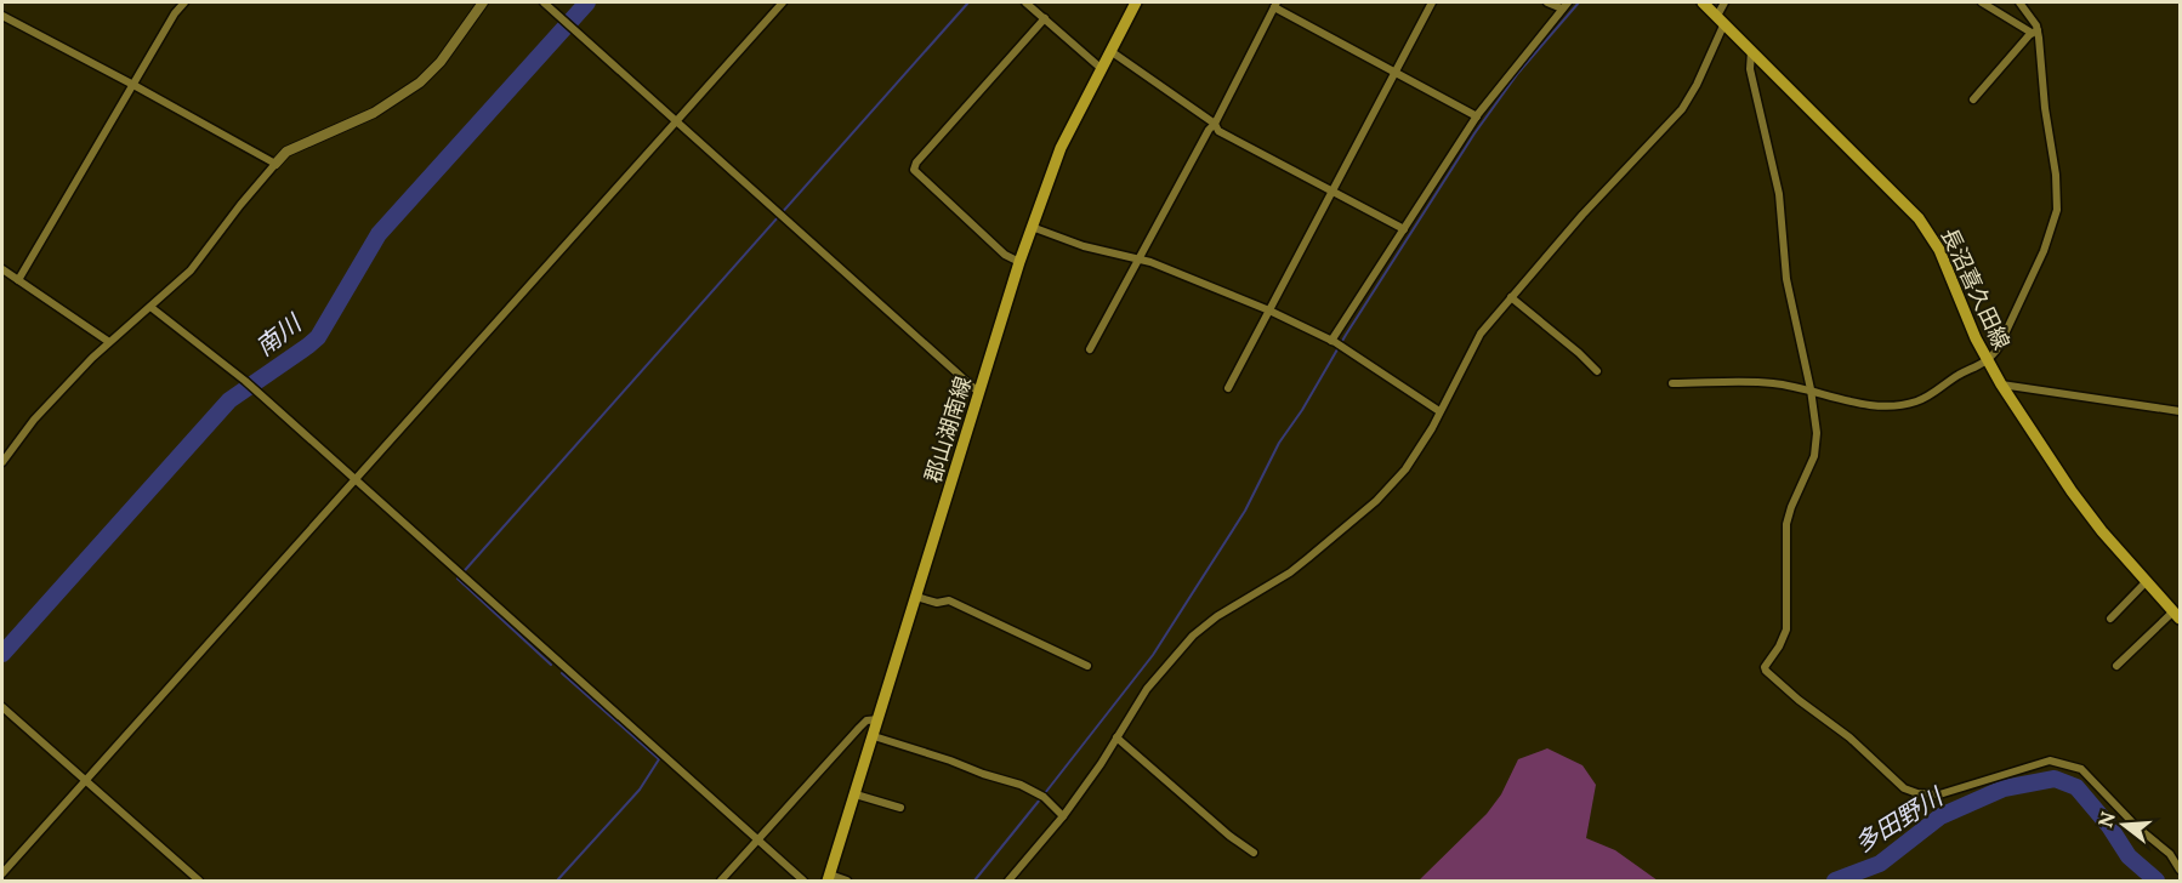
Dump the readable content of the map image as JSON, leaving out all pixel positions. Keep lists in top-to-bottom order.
{
  "streets": {
    "main road": ["長沼喜久田線", "郡山湖南線"]
  },
  "water": ["南川", "多田野川"],
  "north": "left"
}
